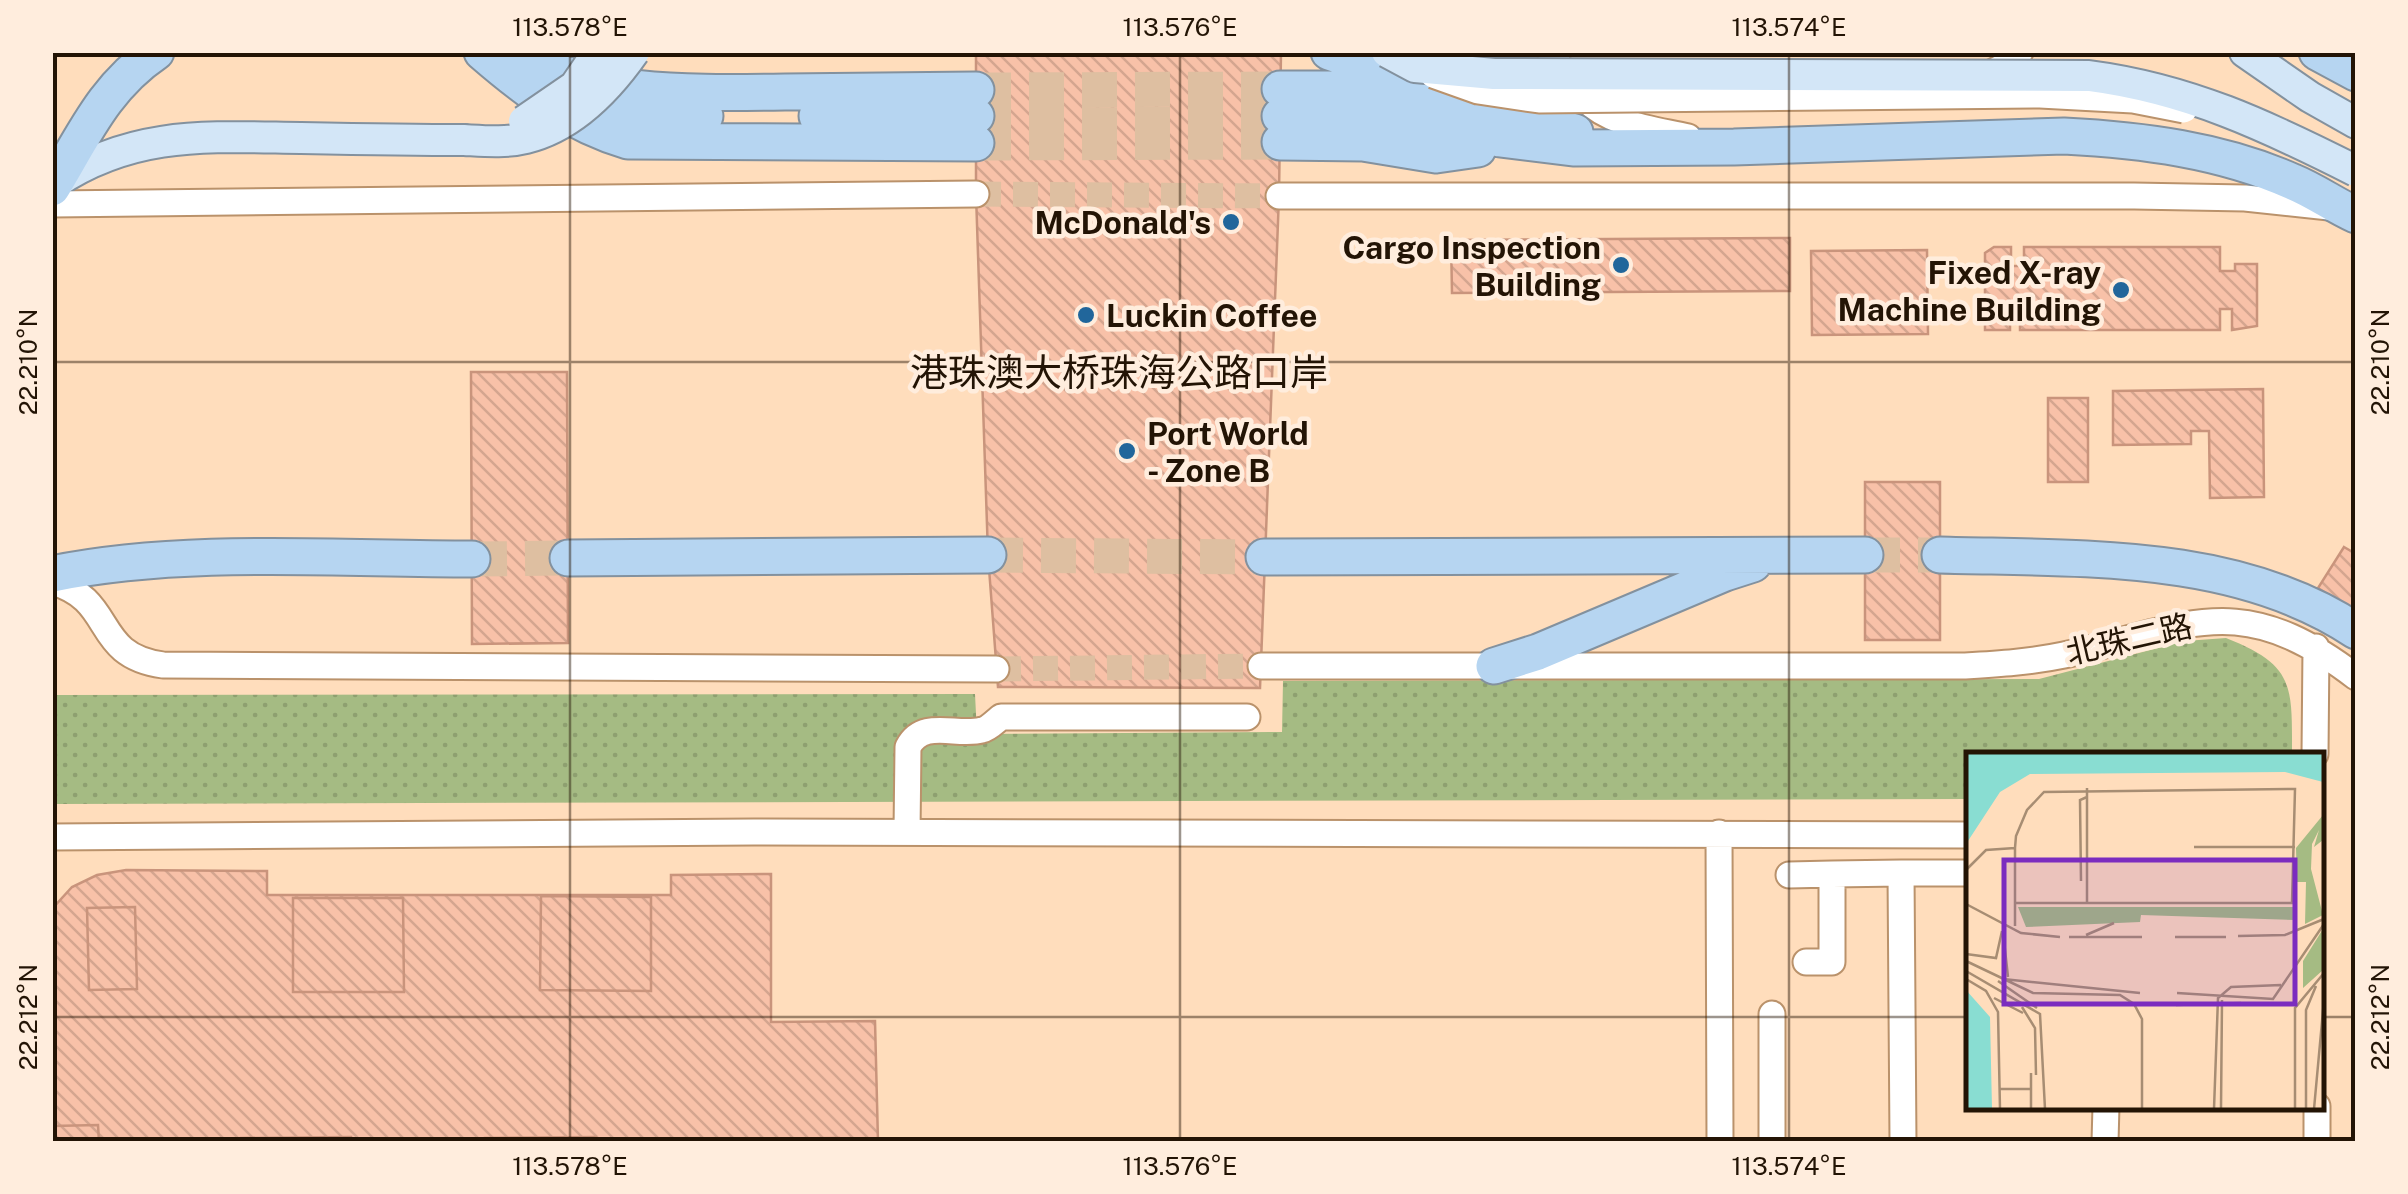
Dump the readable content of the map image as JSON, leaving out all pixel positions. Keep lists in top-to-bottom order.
{
  "streets": {
    "street": ["北珠二路"]
  },
  "districts": ["港珠澳大桥珠海公路口岸"],
  "places": [
    "McDonald's",
    "Cargo Inspection Building",
    "Fixed X-ray Machine Building",
    "Luckin Coffee",
    "Port World - Zone B"
  ],
  "coordinates": [
    "113.578°E",
    "113.576°E",
    "113.574°E",
    "22.210°N",
    "22.212°N"
  ]
}
